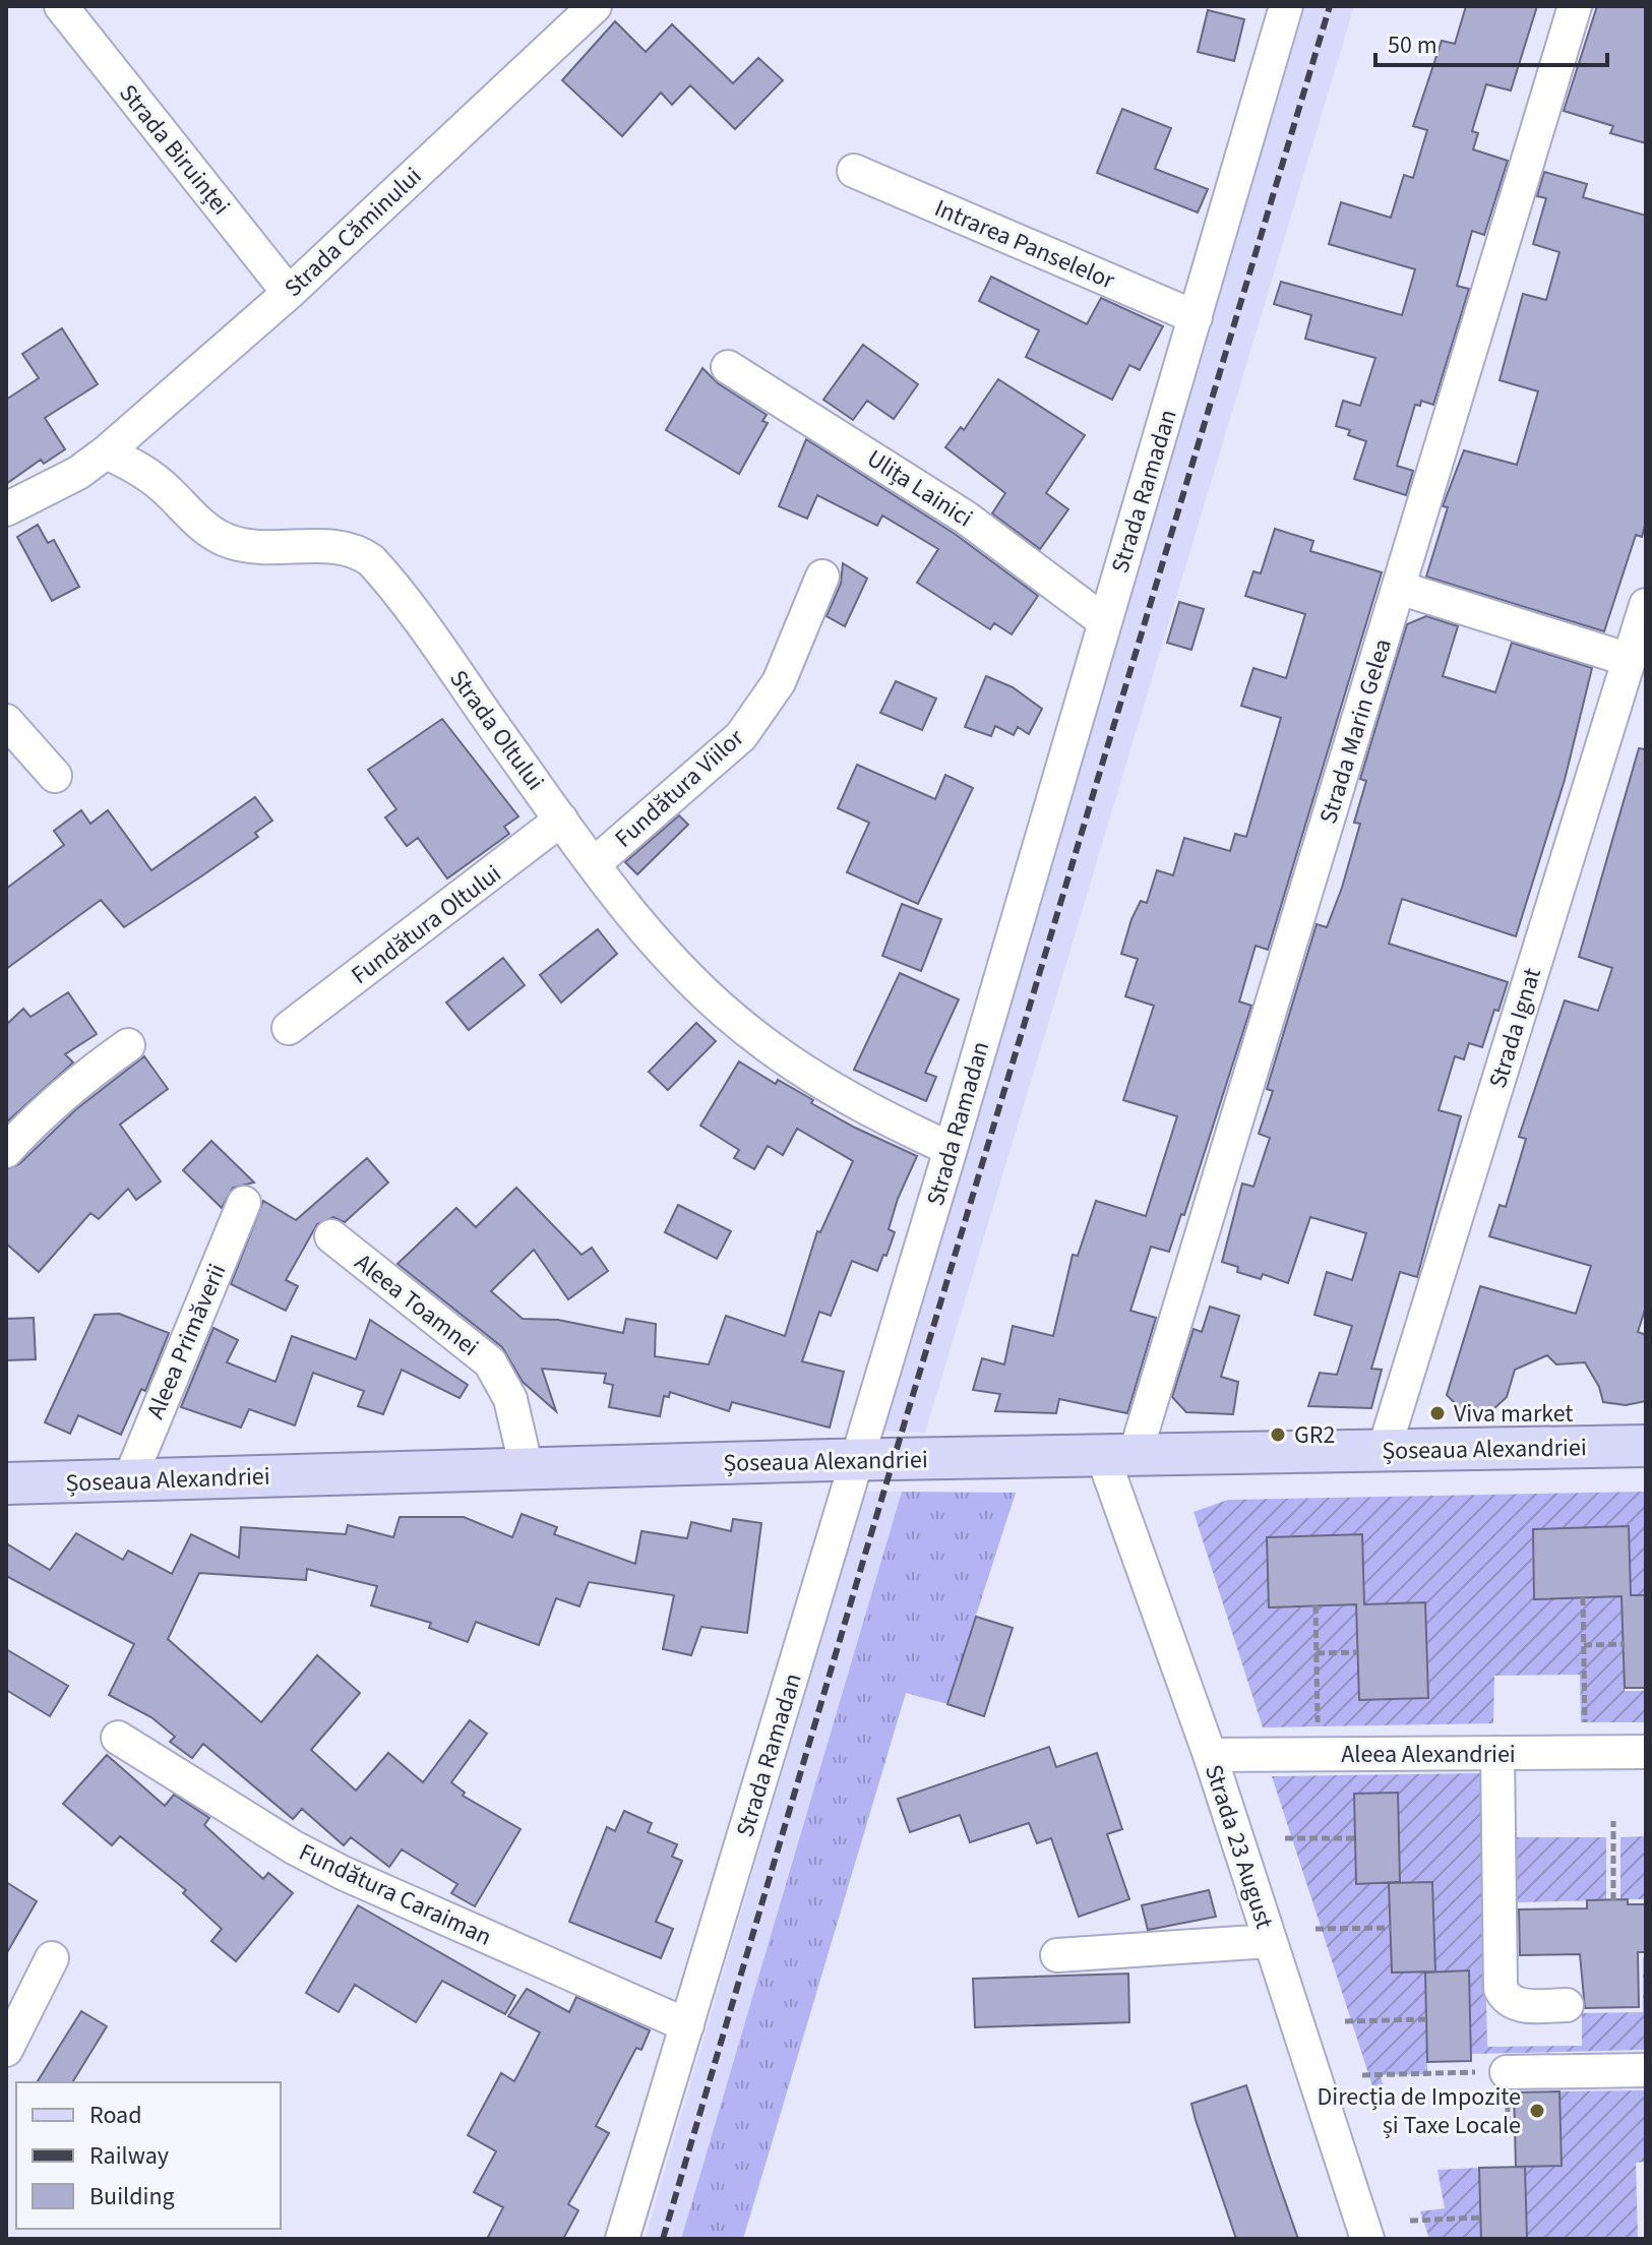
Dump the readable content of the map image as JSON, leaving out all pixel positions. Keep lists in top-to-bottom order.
{
  "streets": {
    "main road": ["Șoseaua Alexandriei"],
    "street": [
      "Strada Biruinței",
      "Strada Căminului",
      "Intrarea Panselelor",
      "Ulița Lainici",
      "Strada Ramadan",
      "Strada Oltului",
      "Strada Marin Gelea",
      "Fundătura Viilor",
      "Fundătura Oltului",
      "Strada Ignat",
      "Aleea Toamnei",
      "Aleea Primăverii",
      "Aleea Alexandriei",
      "Strada 23 August",
      "Fundătura Caraiman"
    ]
  },
  "crossings": [
    ["Strada Biruinței", "Strada Căminului"],
    ["Strada Căminului", "Strada Oltului"],
    ["Intrarea Panselelor", "Strada Ramadan"],
    ["Ulița Lainici", "Strada Ramadan"],
    ["Strada Ramadan", "Strada Oltului"],
    ["Strada Ramadan", "Șoseaua Alexandriei"],
    ["Strada Ramadan", "Fundătura Caraiman"],
    ["Strada Oltului", "Fundătura Viilor"],
    ["Strada Oltului", "Fundătura Oltului"],
    ["Strada Marin Gelea", "Șoseaua Alexandriei"],
    ["Strada Marin Gelea", "Strada 23 August"],
    ["Strada Ignat", "Șoseaua Alexandriei"],
    ["Aleea Toamnei", "Șoseaua Alexandriei"],
    ["Aleea Primăverii", "Șoseaua Alexandriei"],
    ["Șoseaua Alexandriei", "Strada 23 August"],
    ["Aleea Alexandriei", "Strada 23 August"]
  ],
  "places": ["Viva market", "GR2", "Direcția de Impozite și Taxe Locale"],
  "legend": ["Road", "Railway", "Building"],
  "scale_bar": "50 m"
}
